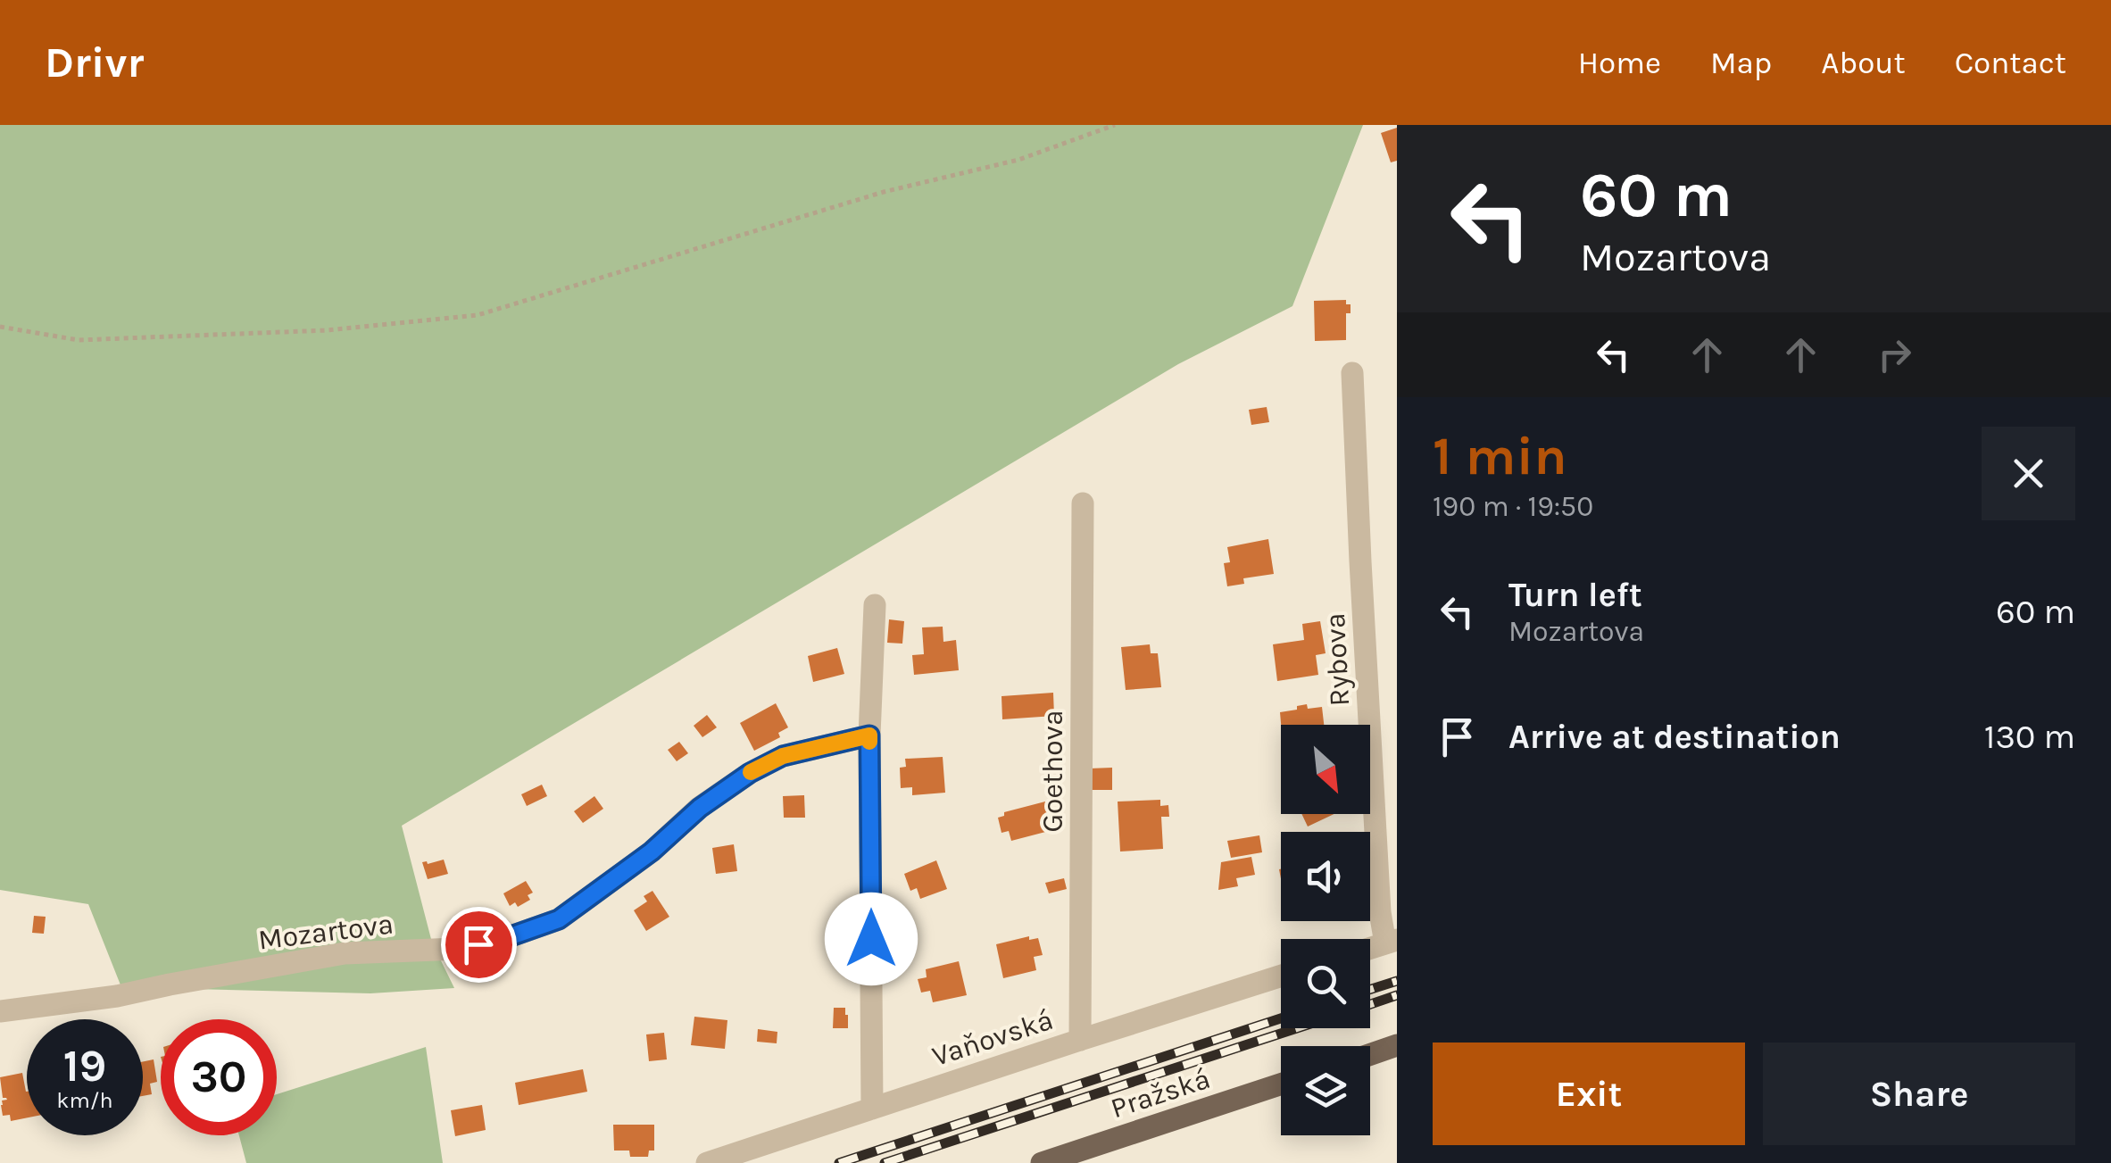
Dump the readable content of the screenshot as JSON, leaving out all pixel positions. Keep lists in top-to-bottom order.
{
  "streets": {
    "main road": ["Pražská"],
    "street": [
      "Rybova",
      "Goethova",
      "Mozartova",
      "Vaňovská"
    ]
  },
  "crossings": [
    ["Goethova", "Vaňovská"]
  ],
  "north": "bottom right",
  "page": {
    "header": "Drivr",
    "nav": [
      "Home",
      "Map",
      "About",
      "Contact"
    ],
    "turn": ["60 m", "Mozartova"],
    "heading": ["1 min", "190 m · 19:50"],
    "list": [
      {
        "name": "Turn left",
        "note": "Mozartova",
        "value": "60 m"
      },
      {
        "name": "Arrive at destination",
        "value": "130 m"
      }
    ],
    "speed": "19 km/h",
    "limit": "30",
    "buttons": ["Exit", "Share"]
  }
}
